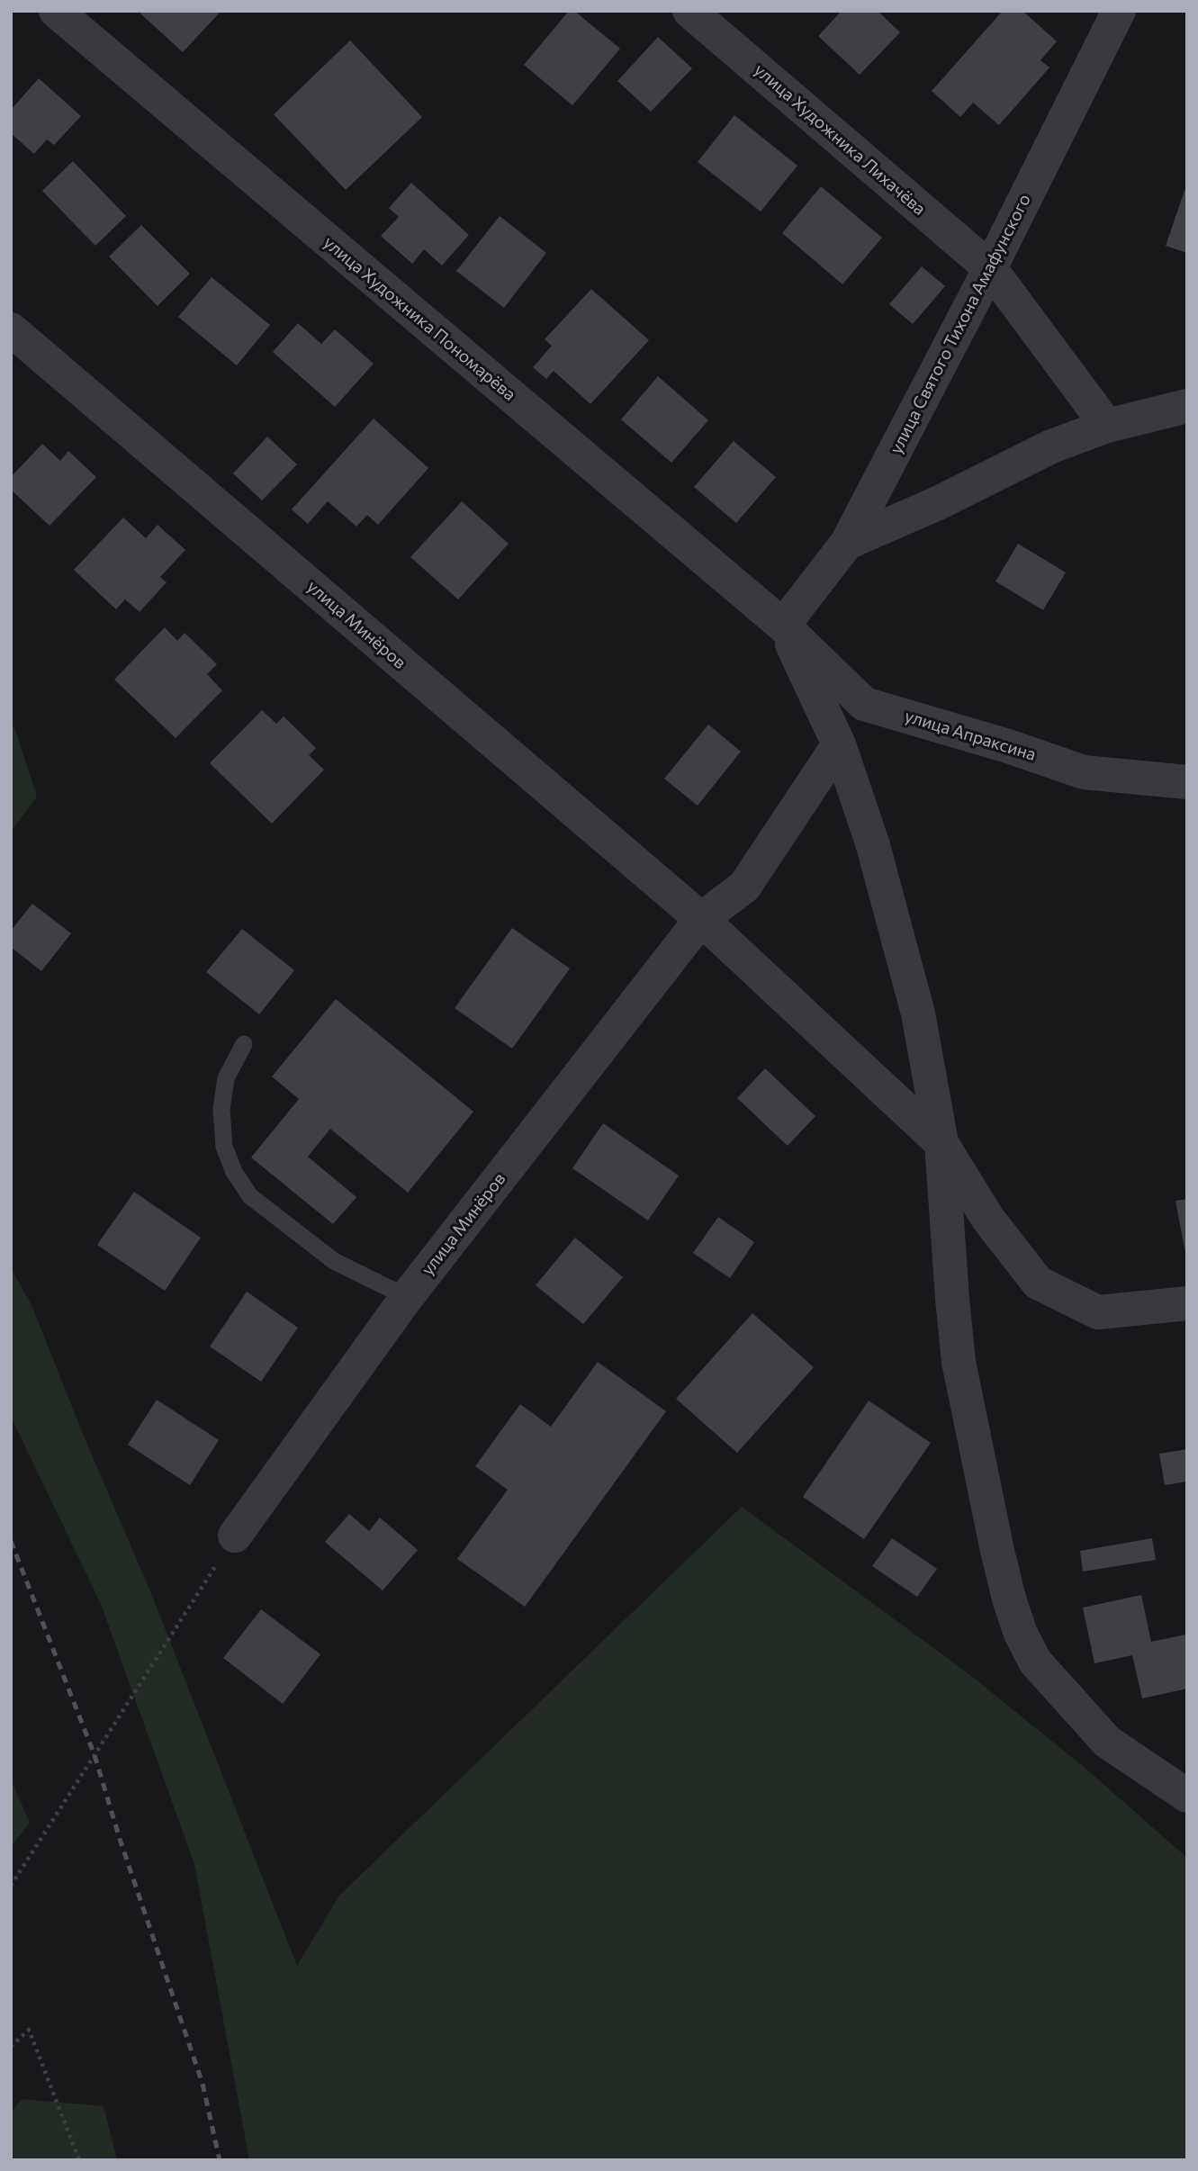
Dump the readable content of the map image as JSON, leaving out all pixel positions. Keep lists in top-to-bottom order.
{
  "streets": {
    "street": [
      "улица Художника Лихачёва",
      "улица Художника Пономарёва",
      "улица Святого Тихона Амафунского",
      "улица Минёров",
      "улица Апраксина"
    ]
  },
  "crossings": [
    ["улица Художника Лихачёва", "улица Святого Тихона Амафунского"],
    ["улица Художника Пономарёва", "улица Святого Тихона Амафунского"],
    ["улица Художника Пономарёва", "улица Апраксина"],
    ["улица Святого Тихона Амафунского", "улица Апраксина"]
  ]
}
